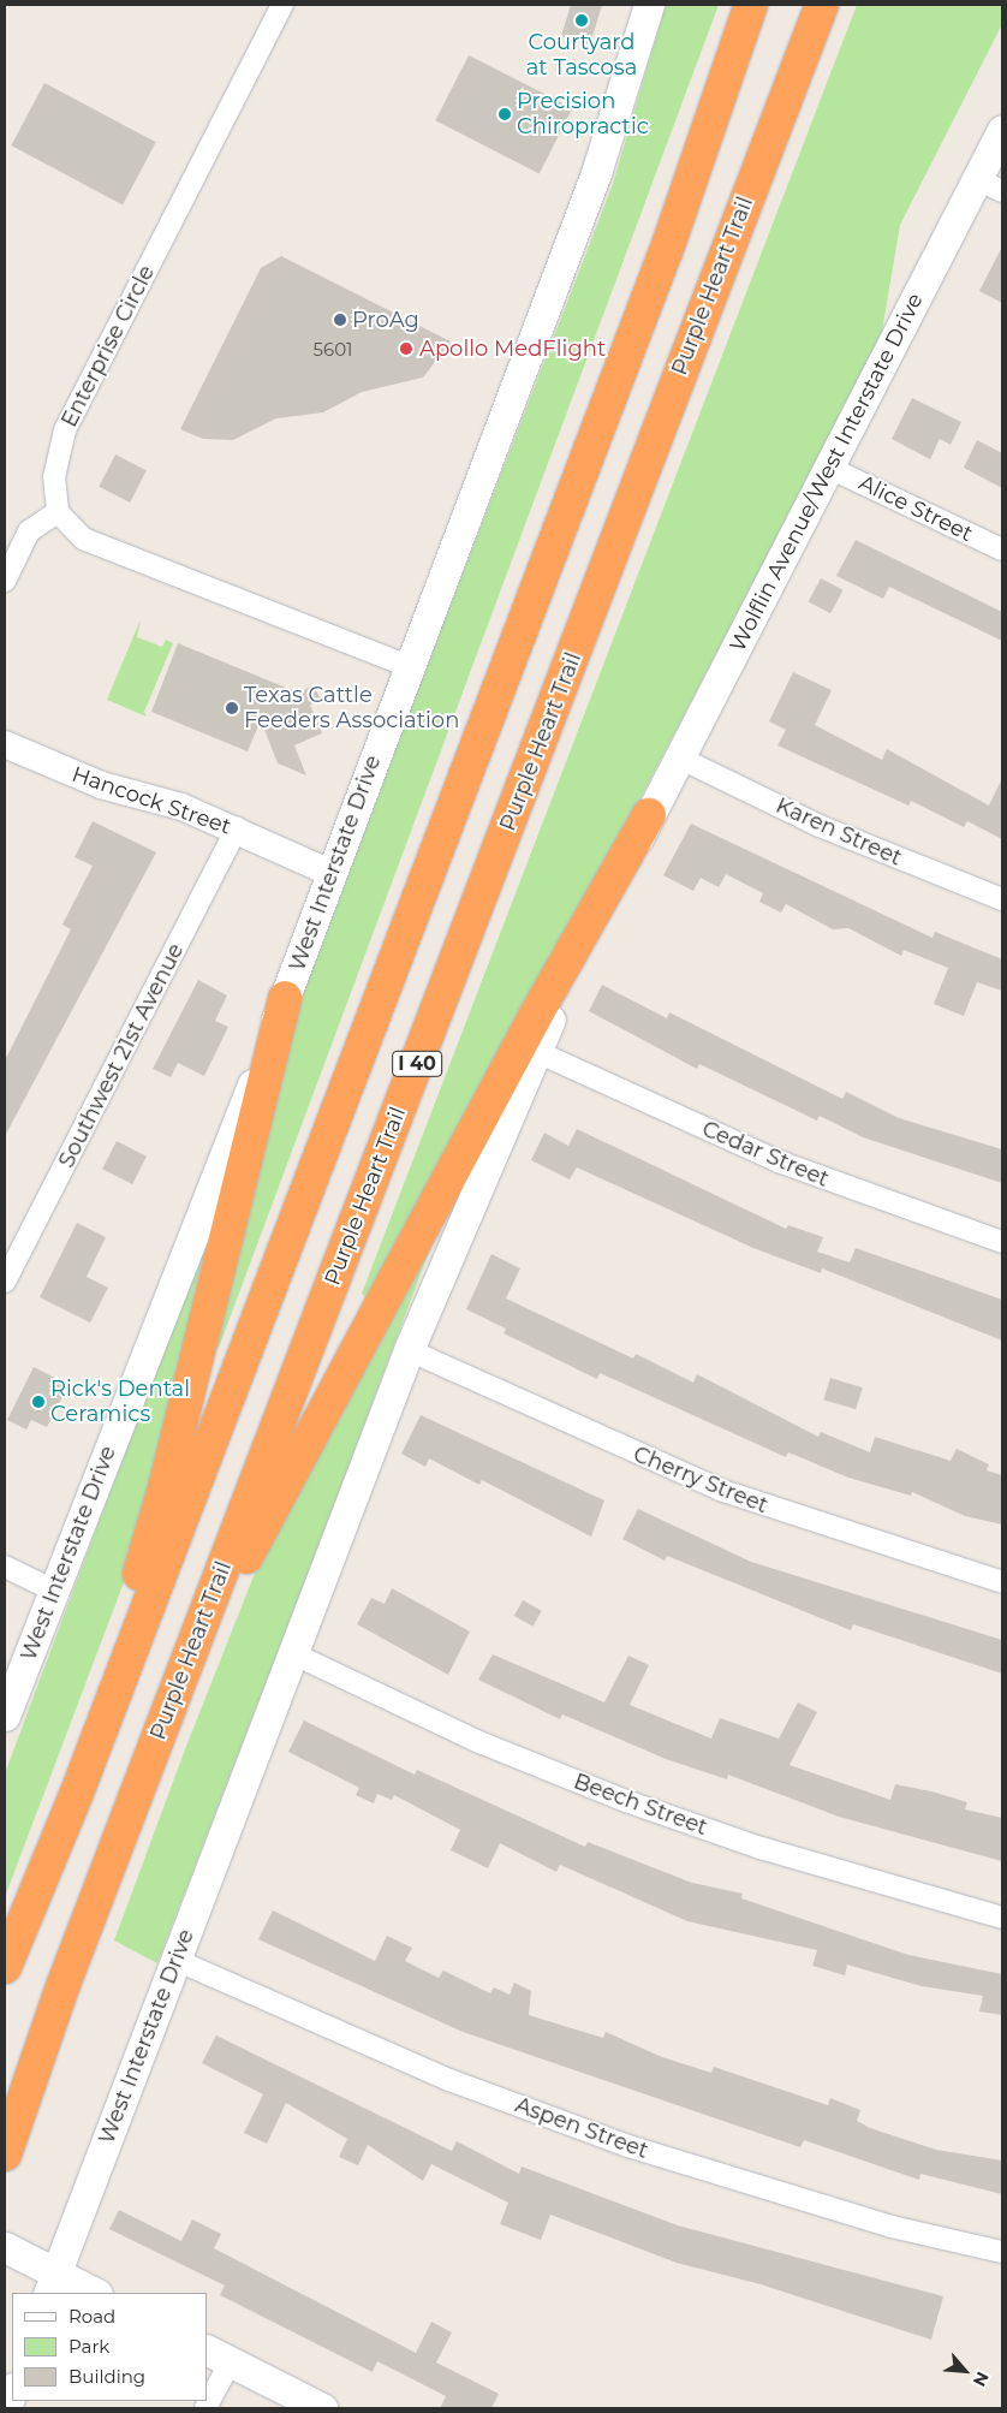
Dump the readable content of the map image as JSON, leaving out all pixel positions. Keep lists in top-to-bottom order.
{
  "streets": {
    "highway": ["Purple Heart Trail", "I 40"],
    "main road": ["Wolflin Avenue/West Interstate Drive", "West Interstate Drive"],
    "street": [
      "Enterprise Circle",
      "Alice Street",
      "Hancock Street",
      "Karen Street",
      "Southwest 21st Avenue",
      "Cedar Street",
      "Cherry Street",
      "Beech Street",
      "Aspen Street"
    ]
  },
  "crossings": [
    ["Wolflin Avenue/West Interstate Drive", "Alice Street"],
    ["Wolflin Avenue/West Interstate Drive", "Karen Street"],
    ["Wolflin Avenue/West Interstate Drive", "West Interstate Drive"],
    ["Hancock Street", "West Interstate Drive"],
    ["Hancock Street", "Southwest 21st Avenue"],
    ["West Interstate Drive", "Cedar Street"],
    ["West Interstate Drive", "Cherry Street"],
    ["West Interstate Drive", "Beech Street"],
    ["West Interstate Drive", "Aspen Street"]
  ],
  "places": [
    "Courtyard at Tascosa",
    "Precision Chiropractic",
    "ProAg",
    "Apollo MedFlight",
    "Texas Cattle Feeders Association",
    "Rick's Dental Ceramics"
  ],
  "house_numbers": ["5601"],
  "legend": ["Road", "Park", "Building"],
  "north": "bottom right"
}
